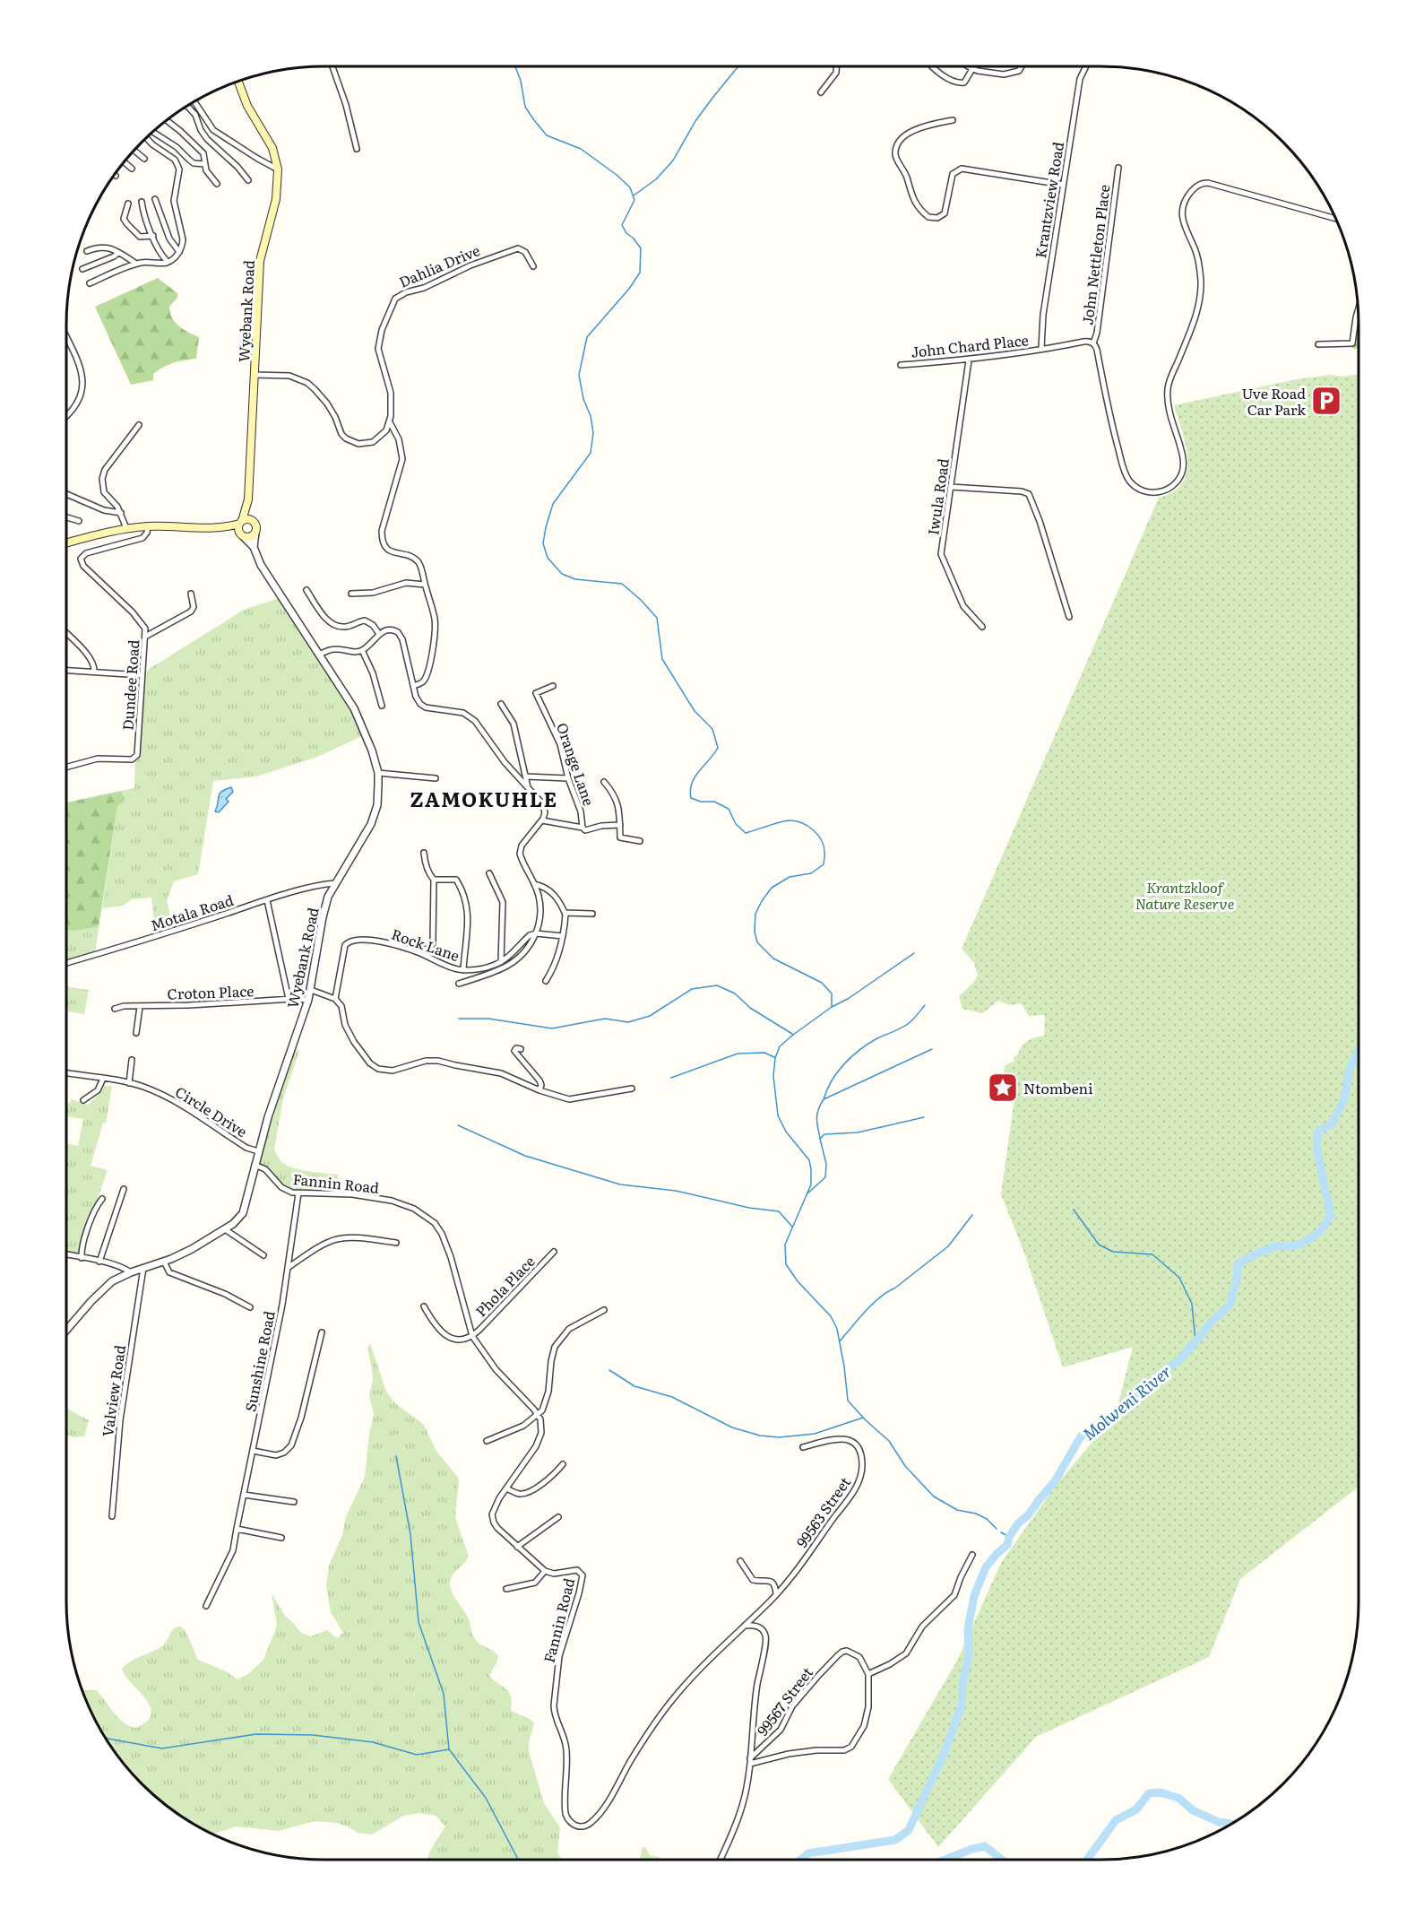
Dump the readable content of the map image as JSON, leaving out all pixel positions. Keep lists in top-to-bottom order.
{
  "streets": {
    "main road": ["Wyebank Road"],
    "street": [
      "Krantzview Road",
      "John Nettleton Place",
      "Dahlia Drive",
      "John Chard Place",
      "Iwula Road",
      "Dundee Road",
      "Orange Lane",
      "Motala Road",
      "Rock Lane",
      "Croton Place",
      "Circle Drive",
      "Fannin Road",
      "Phola Place",
      "Sunshine Road",
      "Valview Road",
      "99563 Street",
      "99567 Street"
    ]
  },
  "crossings": [
    ["Krantzview Road", "John Chard Place"],
    ["John Nettleton Place", "John Chard Place"],
    ["Wyebank Road", "Motala Road"],
    ["Wyebank Road", "Croton Place"],
    ["Wyebank Road", "Circle Drive"],
    ["Wyebank Road", "Fannin Road"],
    ["Wyebank Road", "Valview Road"],
    ["John Chard Place", "Iwula Road"],
    ["Fannin Road", "Phola Place"],
    ["Fannin Road", "Sunshine Road"],
    ["Fannin Road", "99563 Street"]
  ],
  "districts": ["ZAMOKUHLE"],
  "water": ["Molweni River"],
  "parks": ["Krantzkloof Nature Reserve"],
  "places": {
    "parking": ["Uve Road Car Park"],
    "place": ["Ntombeni"]
  }
}
